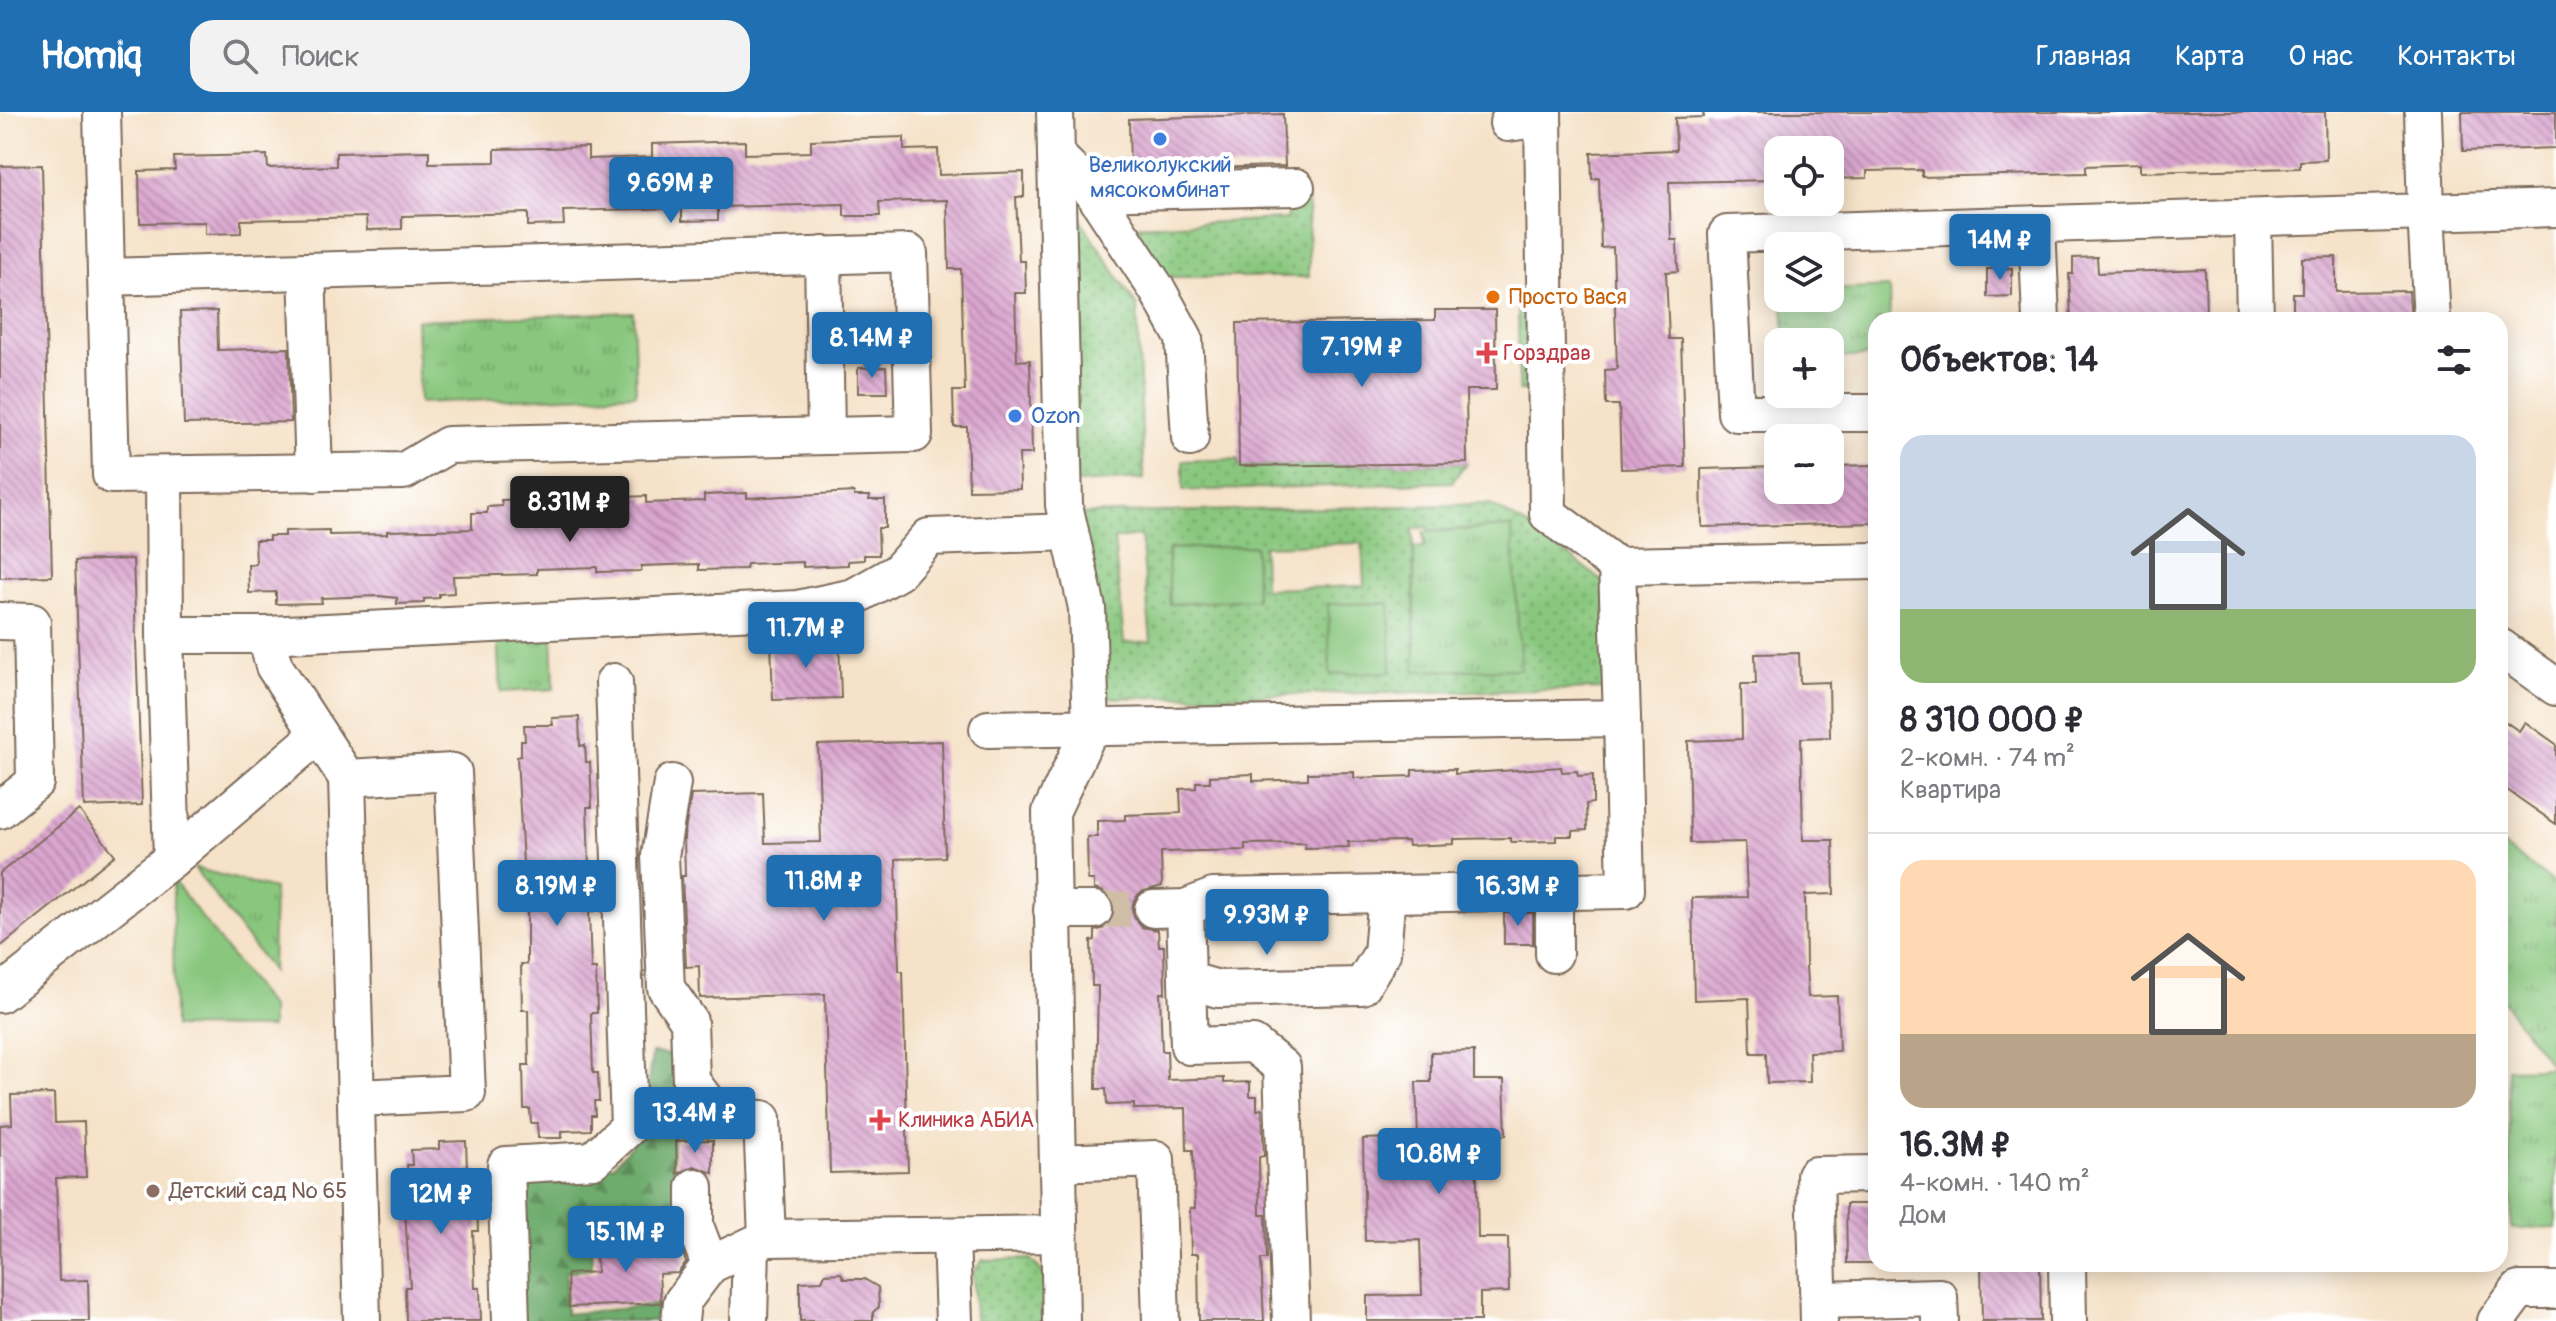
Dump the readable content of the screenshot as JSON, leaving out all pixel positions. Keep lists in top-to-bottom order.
{
  "places": {
    "other": [
      "Великолукский мясокомбинат",
      "Просто Вася",
      "Ozon",
      "Детский сад № 65"
    ],
    "health": ["Горздрав", "Клиника АБИА"]
  },
  "page": {
    "header": "Homiq",
    "search": "Поиск",
    "nav": [
      "Главная",
      "Карта",
      "О нас",
      "Контакты"
    ],
    "map_buttons": ["+", "−"],
    "price": [
      "9.69M ₽",
      "14M ₽",
      "8.14M ₽",
      "7.19M ₽",
      "8.31M ₽",
      "11.7M ₽",
      "11.8M ₽",
      "8.19M ₽",
      "16.3M ₽",
      "9.93M ₽",
      "13.4M ₽",
      "10.8M ₽",
      "12M ₽",
      "15.1M ₽"
    ],
    "heading": "Объектов: 14",
    "list": [
      {
        "name": "8 310 000 ₽",
        "note": "2-комн. · 74 m² · Квартира"
      },
      {
        "name": "16.3M ₽",
        "note": "4-комн. · 140 m² · Дом"
      }
    ]
  }
}
